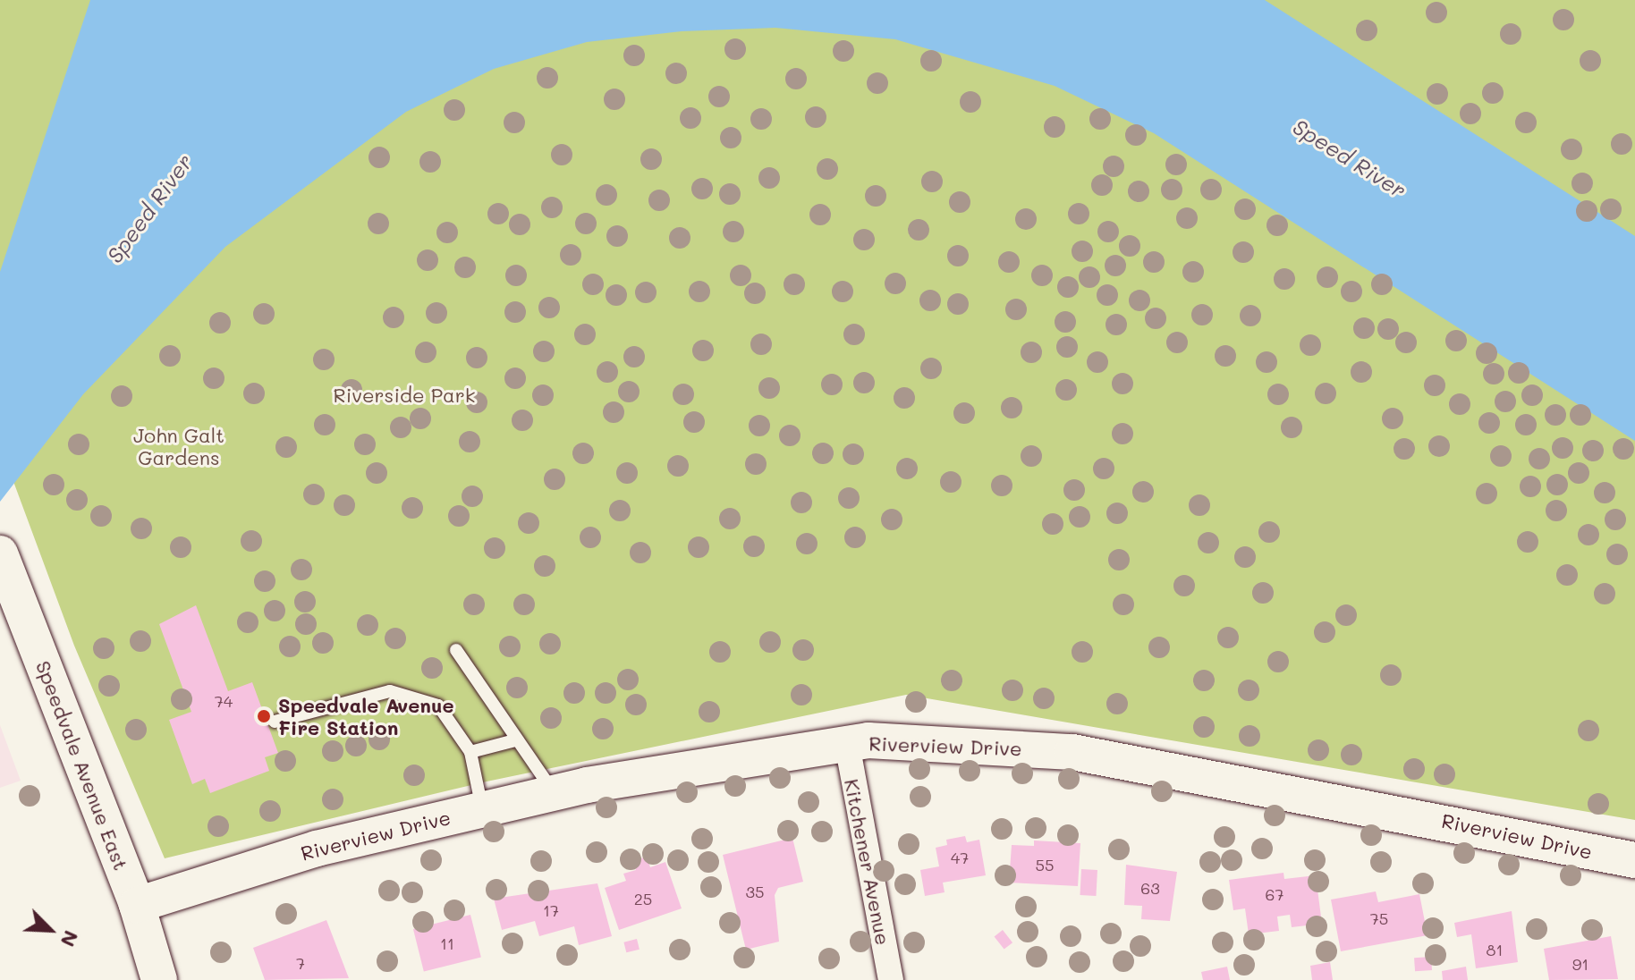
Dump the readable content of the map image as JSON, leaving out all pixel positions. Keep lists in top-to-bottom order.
{
  "streets": {
    "street": ["Riverview Drive", "Speedvale Avenue East", "Kitchener Avenue"]
  },
  "crossings": [
    ["Riverview Drive", "Speedvale Avenue East"],
    ["Riverview Drive", "Kitchener Avenue"]
  ],
  "water": ["Speed River"],
  "parks": ["Riverside Park", "John Galt Gardens"],
  "places": ["Speedvale Avenue Fire Station"],
  "house_numbers": [
    "74",
    "47",
    "55",
    "63",
    "35",
    "67",
    "25",
    "17",
    "75",
    "11",
    "81",
    "7",
    "91"
  ],
  "north": "bottom right"
}
